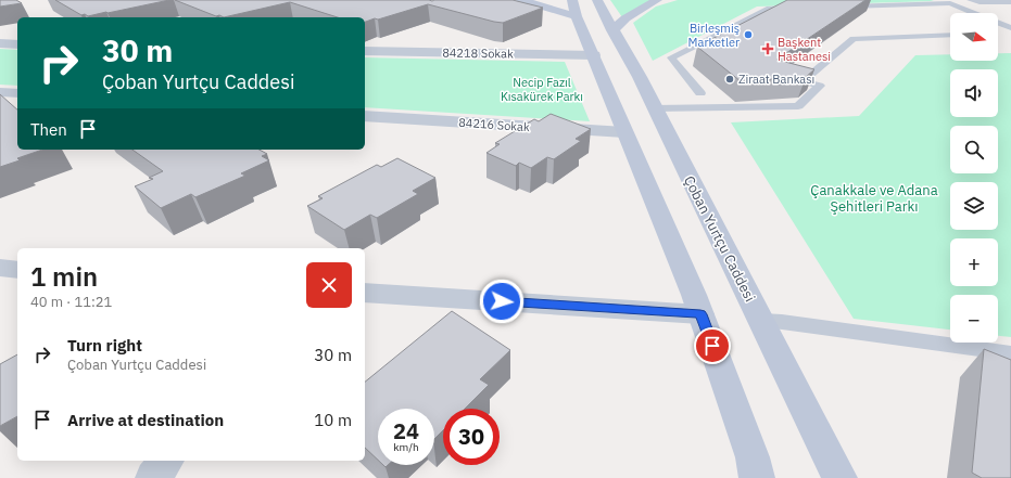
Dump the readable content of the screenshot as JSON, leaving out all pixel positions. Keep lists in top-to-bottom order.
{
  "streets": {
    "main road": ["Çoban Yurtçu Caddesi"],
    "street": ["84218 Sokak", "84216 Sokak"]
  },
  "parks": ["Necip Fazıl Kısakürek Parkı", "Çanakkale ve Adana Şehitleri Parkı"],
  "places": {
    "other": ["Birleşmiş Marketler", "Ziraat Bankası"],
    "health": ["Başkent Hastanesi"]
  },
  "north": "right",
  "page": {
    "map_buttons": ["+", "−"],
    "turn": ["30 m", "Çoban Yurtçu Caddesi"],
    "then": "Then",
    "heading": ["1 min", "40 m · 11:21"],
    "list": [
      {
        "name": "Turn right",
        "note": "Çoban Yurtçu Caddesi",
        "value": "30 m"
      },
      {
        "name": "Arrive at destination",
        "value": "10 m"
      }
    ],
    "speed": "24 km/h",
    "limit": "30"
  }
}
